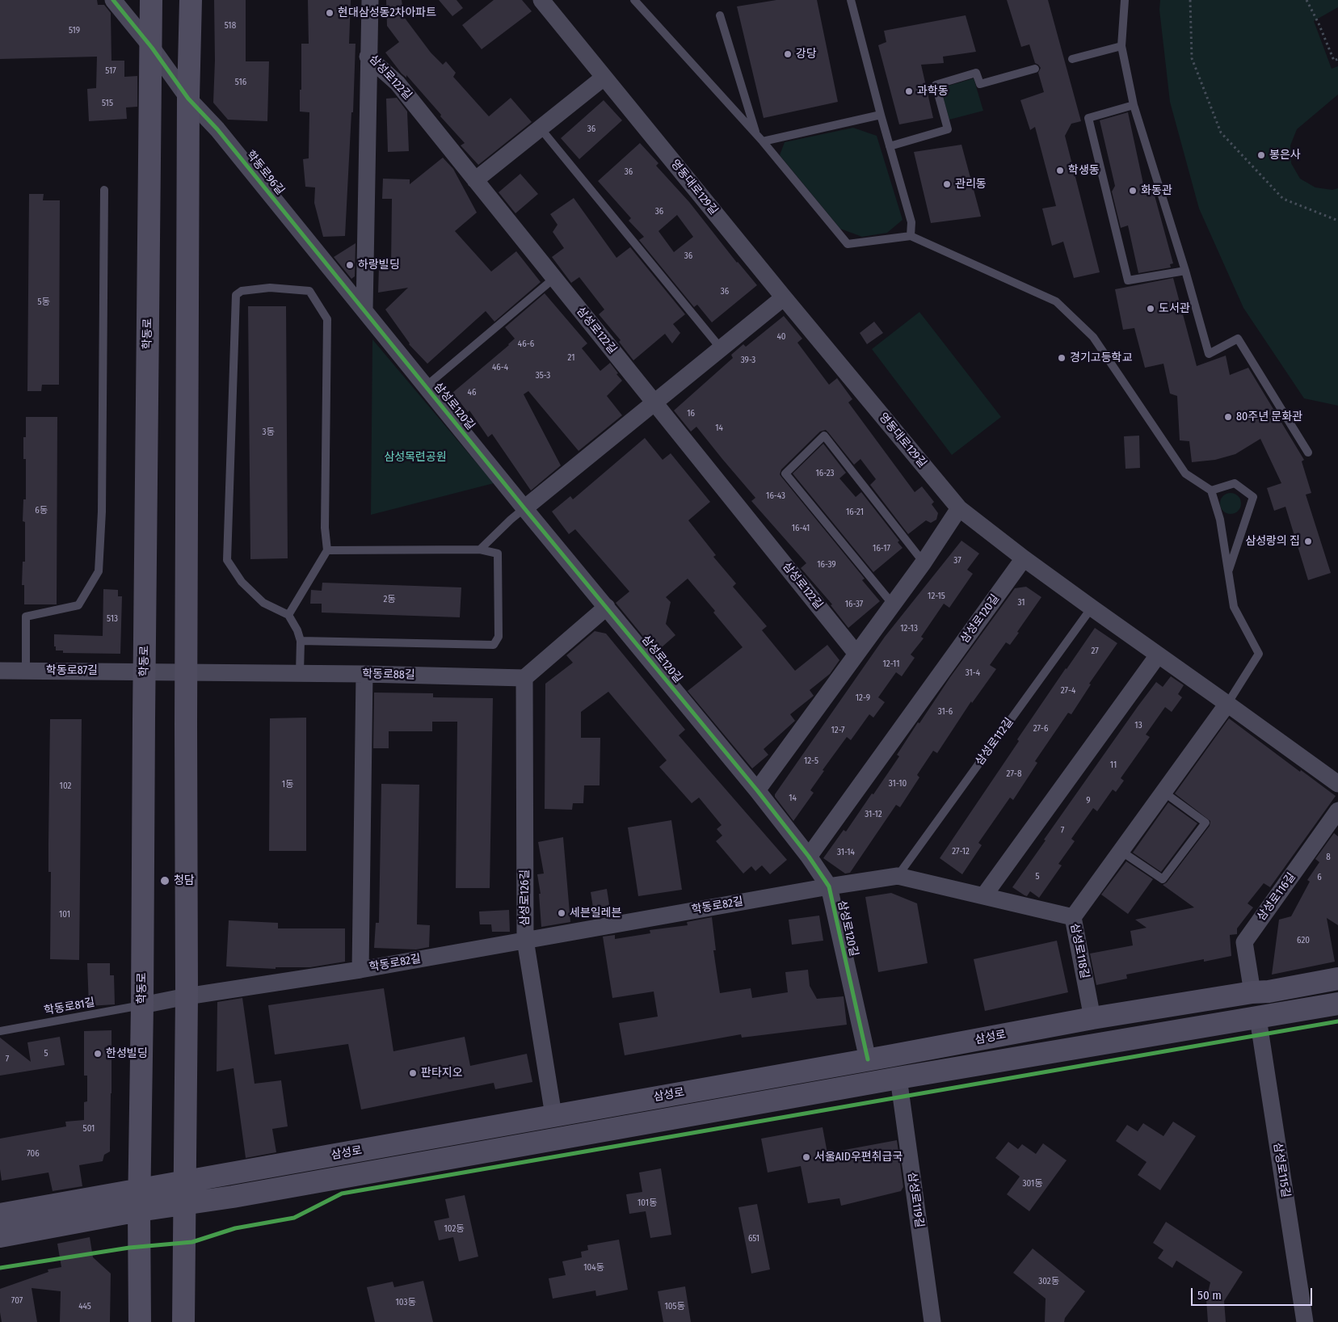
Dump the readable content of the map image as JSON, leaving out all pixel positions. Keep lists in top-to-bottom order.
{
  "streets": {
    "main road": ["학동로", "삼성로"],
    "street": [
      "삼성로122길",
      "학동로96길",
      "영동대로129길",
      "삼성로120길",
      "학동로87길",
      "학동로88길",
      "삼성로116길",
      "삼성로126길",
      "학동로82길",
      "삼성로118길",
      "삼성로115길",
      "삼성로119길"
    ],
    "lane": ["삼성로112길", "학동로81길"]
  },
  "crossings": [
    ["삼성로122길", "삼성로120길"],
    ["학동로96길", "학동로"],
    ["학동로96길", "삼성로120길"],
    ["학동로", "학동로87길"],
    ["학동로", "학동로88길"],
    ["학동로", "학동로82길"],
    ["학동로", "학동로81길"],
    ["학동로", "삼성로"],
    ["삼성로120길", "학동로82길"],
    ["삼성로120길", "삼성로"],
    ["학동로87길", "학동로88길"],
    ["학동로88길", "삼성로126길"],
    ["학동로88길", "학동로82길"],
    ["삼성로112길", "학동로82길"],
    ["삼성로116길", "삼성로"],
    ["삼성로126길", "학동로82길"],
    ["삼성로126길", "삼성로"],
    ["학동로82길", "삼성로118길"],
    ["학동로82길", "학동로81길"],
    ["삼성로118길", "삼성로"],
    ["삼성로", "삼성로115길"],
    ["삼성로", "삼성로119길"]
  ],
  "parks": ["삼성목련공원"],
  "places": [
    "현대삼성동2차아파트",
    "강당",
    "과학동",
    "봉은사",
    "학생동",
    "관리동",
    "화동관",
    "하랑빌딩",
    "도서관",
    "경기고등학교",
    "80주년 문화관",
    "삼성랑의 집",
    "청담",
    "세븐일레븐",
    "한성빌딩",
    "판타지오",
    "서울AID우편취급국"
  ],
  "house_numbers": [
    "518",
    "519",
    "517",
    "516",
    "515",
    "36",
    "36",
    "36",
    "36",
    "36",
    "5동",
    "40",
    "46-6",
    "21",
    "39-3",
    "46-4",
    "35-3",
    "46",
    "16",
    "14",
    "3동",
    "16-23",
    "16-43",
    "6동",
    "16-21",
    "16-41",
    "16-17",
    "37",
    "16-39",
    "12-15",
    "2동",
    "31",
    "16-37",
    "513",
    "12-13",
    "27",
    "12-11",
    "31-4",
    "27-4",
    "12-9",
    "31-6",
    "13",
    "27-6",
    "12-7",
    "12-5",
    "11",
    "27-8",
    "31-10",
    "1동",
    "102",
    "14",
    "9",
    "31-12",
    "7",
    "27-12",
    "31-14",
    "8",
    "5",
    "6",
    "101",
    "620",
    "5",
    "7",
    "501",
    "706",
    "301동",
    "101동",
    "102동",
    "651",
    "104동",
    "302동",
    "707",
    "103동",
    "445",
    "105동"
  ],
  "scale_bar": "50 m"
}
